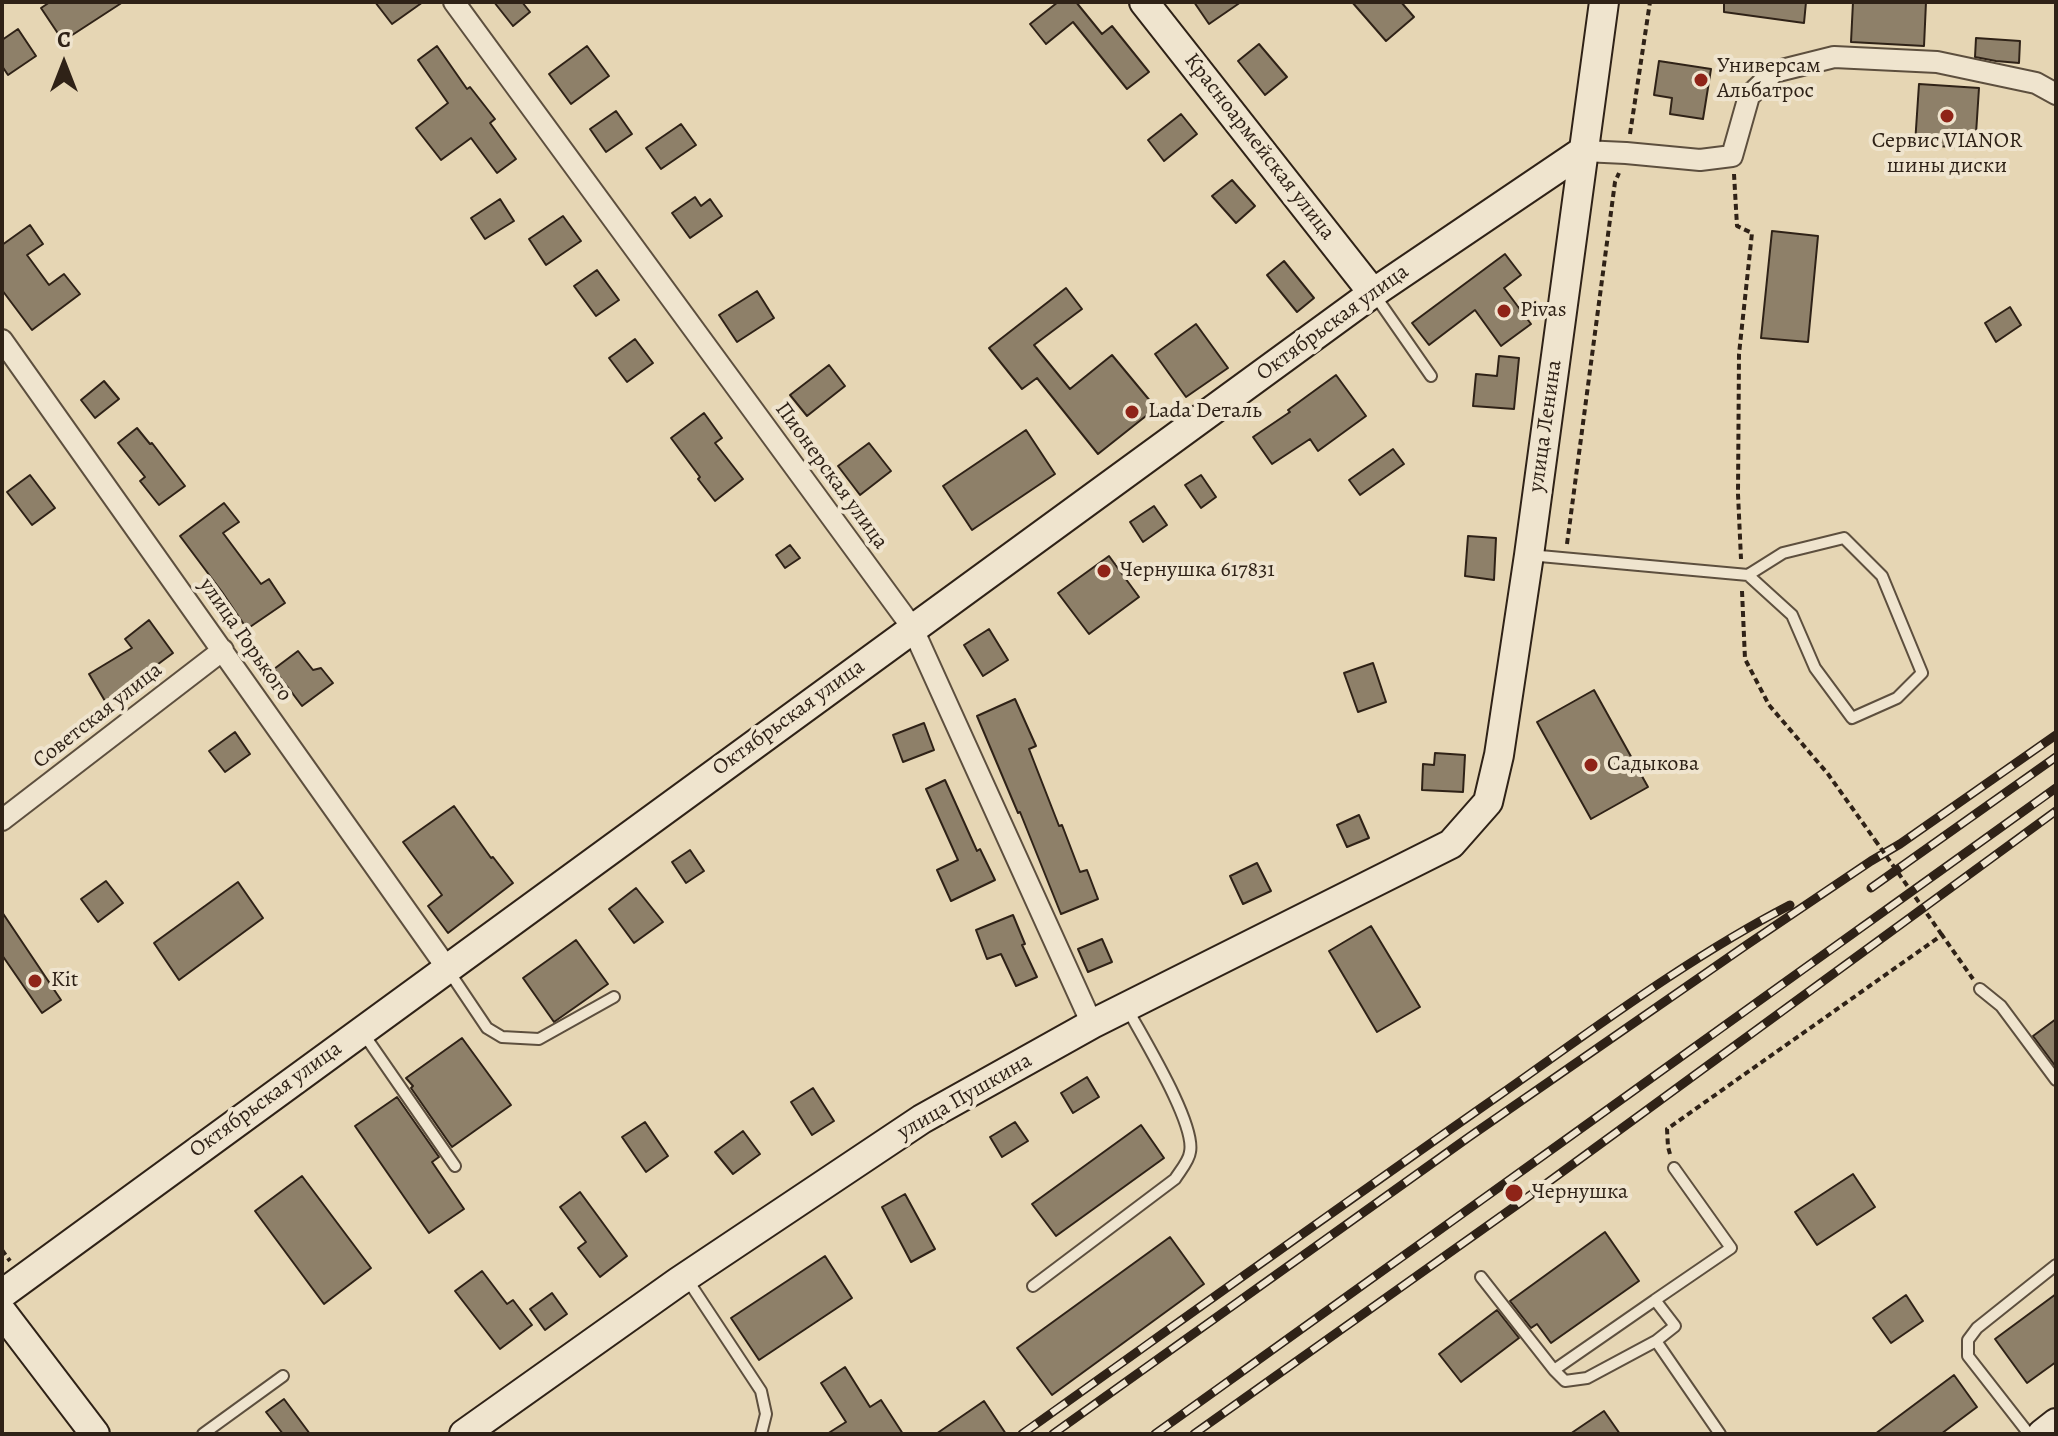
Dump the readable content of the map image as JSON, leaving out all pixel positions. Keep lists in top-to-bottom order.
{
  "streets": {
    "street": [
      "Красноармейская улица",
      "Октябрьская улица",
      "улица Ленина",
      "Пионерская улица",
      "улица Горького",
      "Советская улица",
      "улица Пушкина"
    ]
  },
  "crossings": [
    ["Красноармейская улица", "Октябрьская улица"],
    ["Октябрьская улица", "улица Ленина"],
    ["Октябрьская улица", "Пионерская улица"],
    ["Октябрьская улица", "улица Горького"],
    ["улица Ленина", "улица Пушкина"],
    ["Пионерская улица", "улица Пушкина"],
    ["улица Горького", "Советская улица"]
  ],
  "places": [
    "Универсам Альбатрос",
    "Сервис VIANOR шины диски",
    "Pivas",
    "Lada Dеталь",
    "Чернушка 617831",
    "Садыкова",
    "Kit",
    "Чернушка"
  ],
  "north": "top"
}
